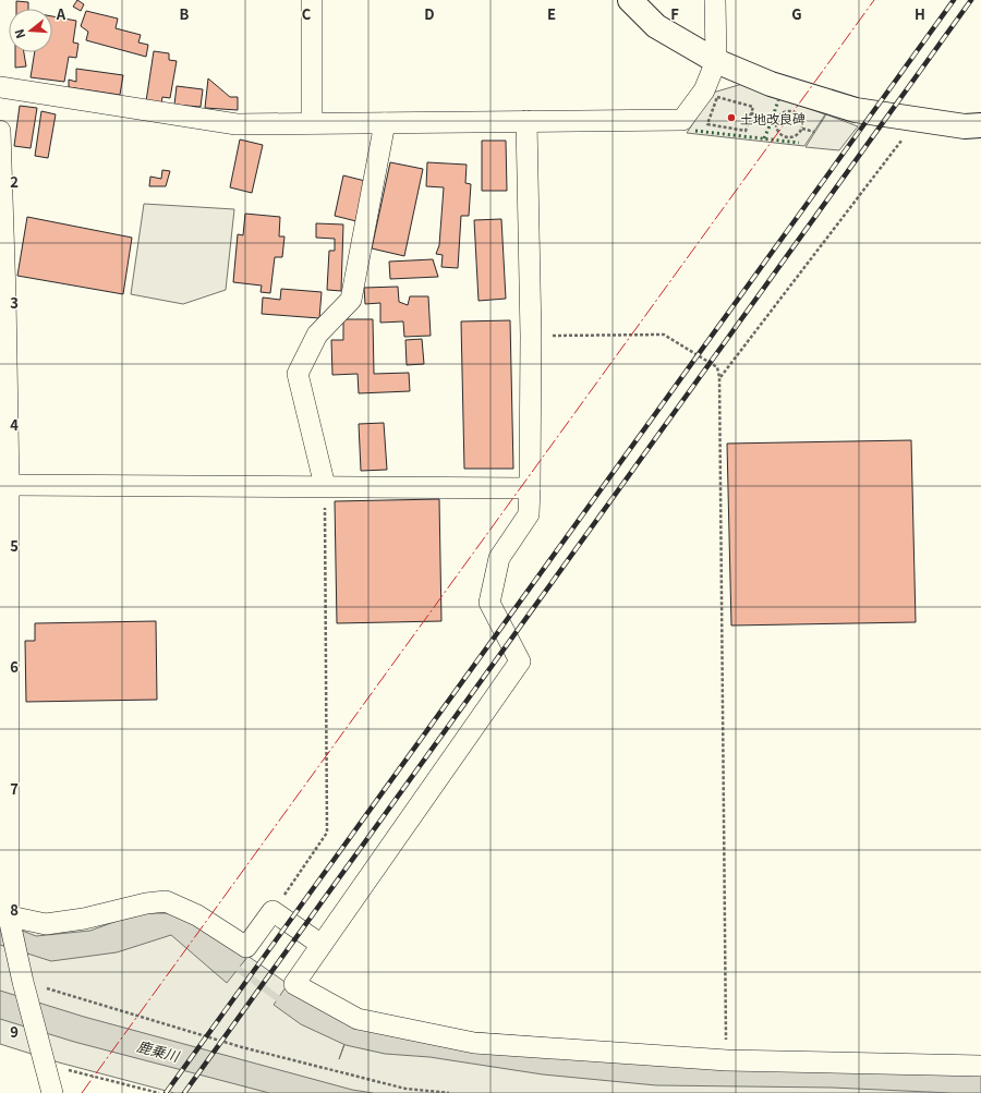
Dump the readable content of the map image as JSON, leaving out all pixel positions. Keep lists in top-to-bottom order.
{
  "water": ["鹿乗川"],
  "places": ["土地改良碑"],
  "north": "left",
  "grid": {
    "columns": [
      "A",
      "B",
      "C",
      "D",
      "E",
      "F",
      "G",
      "H"
    ],
    "rows": [
      "2",
      "3",
      "4",
      "5",
      "6",
      "7",
      "8",
      "9"
    ]
  }
}
